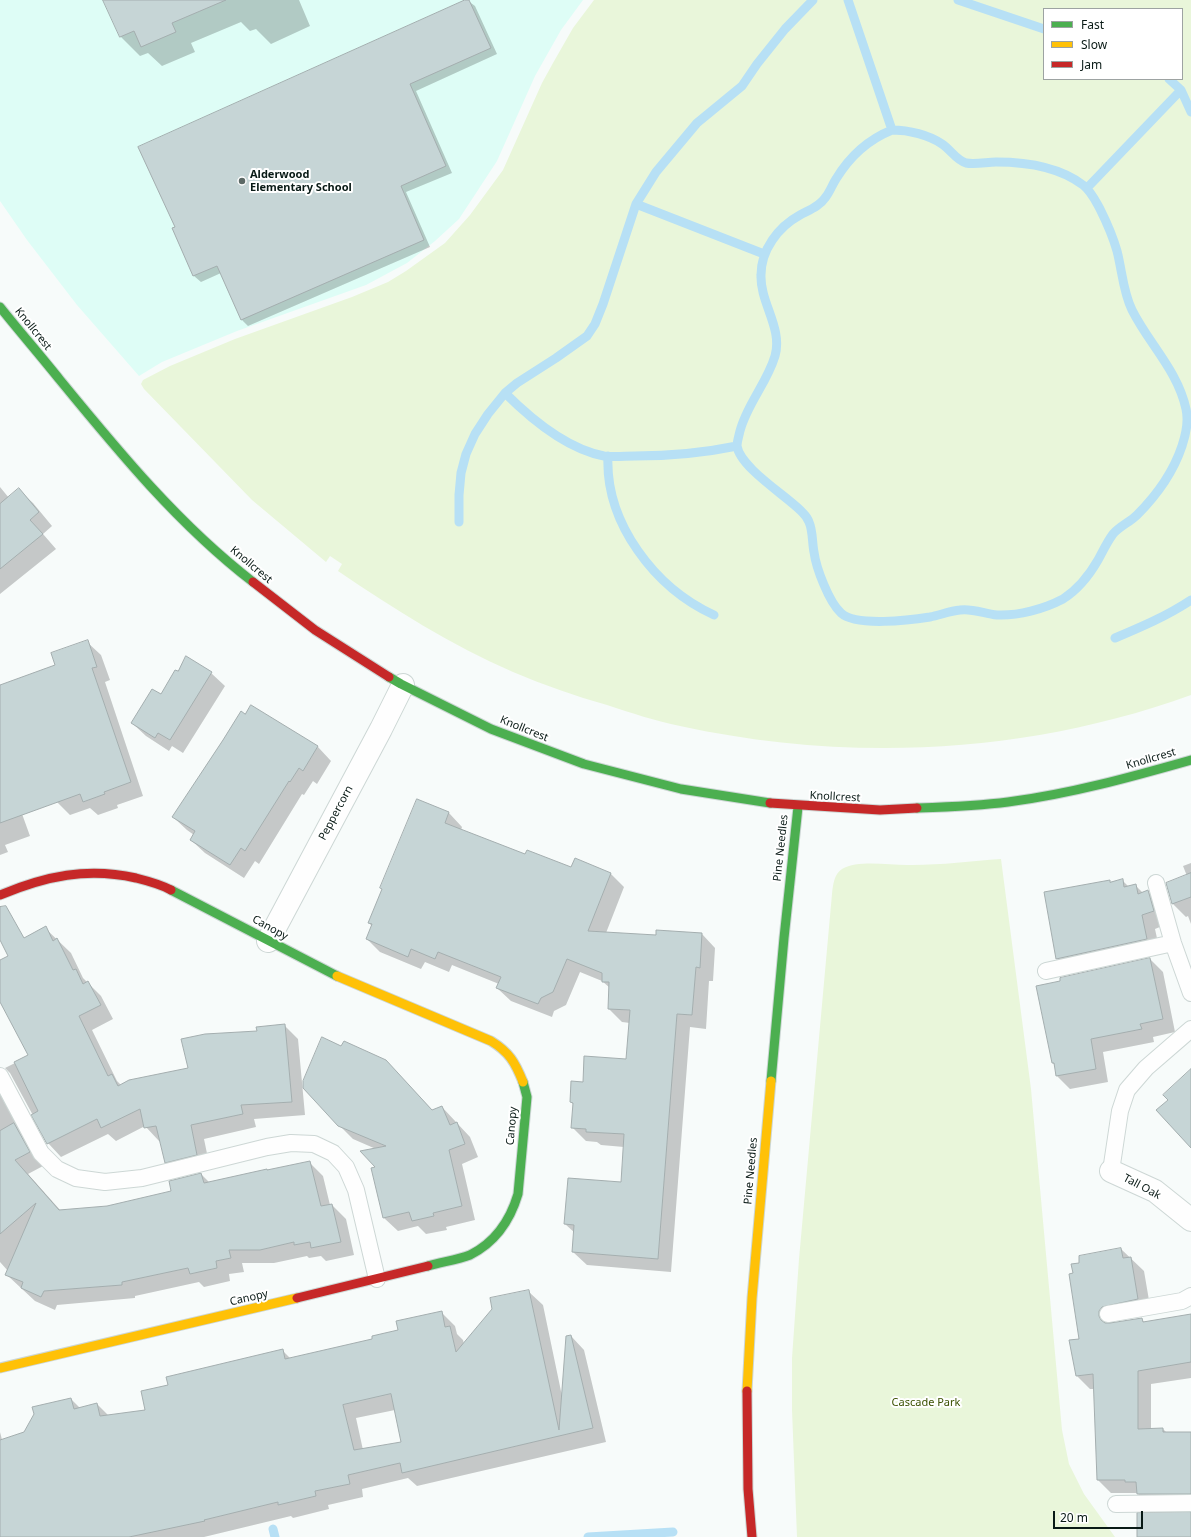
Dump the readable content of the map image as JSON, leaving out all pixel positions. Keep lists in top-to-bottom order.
{
  "streets": {
    "street": [
      "Knollcrest",
      "Peppercorn",
      "Pine Needles",
      "Canopy",
      "Tall Oak"
    ]
  },
  "crossings": [
    ["Knollcrest", "Peppercorn"],
    ["Knollcrest", "Pine Needles"],
    ["Peppercorn", "Canopy"]
  ],
  "parks": ["Cascade Park"],
  "places": ["Alderwood Elementary School"],
  "legend": ["Fast", "Slow", "Jam"],
  "scale_bar": "20 m"
}
